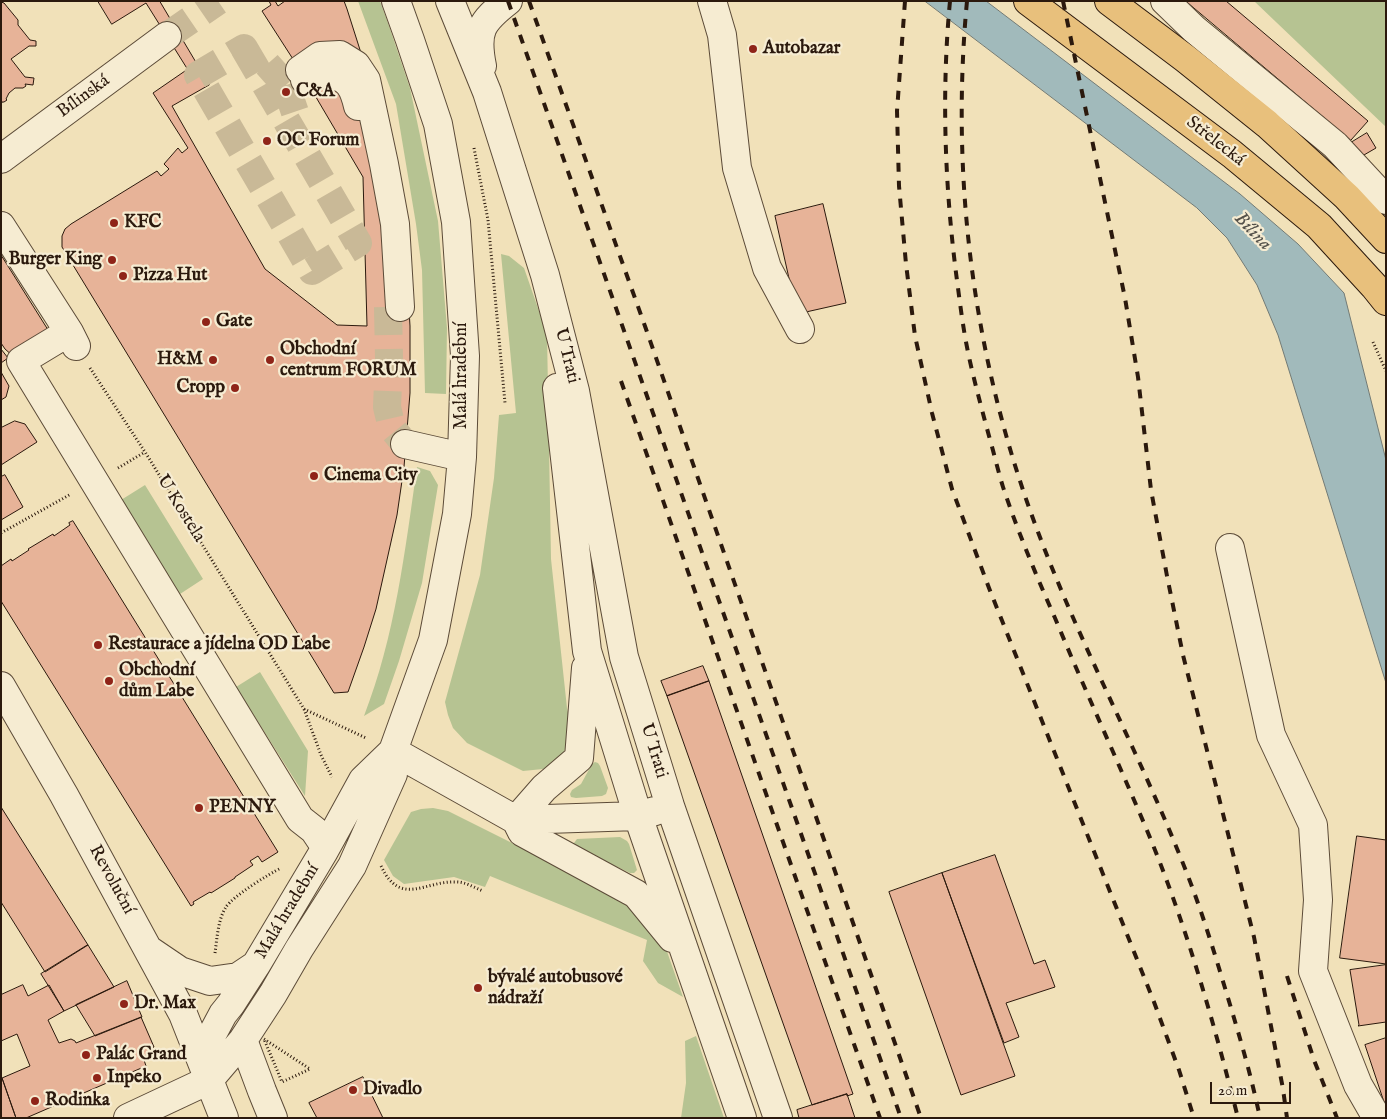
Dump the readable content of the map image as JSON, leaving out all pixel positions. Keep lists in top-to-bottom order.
{
  "streets": {
    "main road": ["Střelecká"],
    "street": [
      "Bílinská",
      "U Trati",
      "Malá hradební",
      "Revoluční"
    ],
    "path": ["U Kostela"]
  },
  "crossings": [
    ["U Trati", "Malá hradební"],
    ["Malá hradební", "Revoluční"]
  ],
  "water": ["Bílina"],
  "places": [
    "Autobazar",
    "C&A",
    "OC Forum",
    "KFC",
    "Burger King",
    "Pizza Hut",
    "Gate",
    "H&M",
    "Obchodní centrum FORUM",
    "Cropp",
    "Cinema City",
    "Restaurace a jídelna OD Labe",
    "Obchodní dům Labe",
    "PENNY",
    "bývalé autobusové nádraží",
    "Dr. Max",
    "Palác Grand",
    "Inpeko",
    "Divadlo",
    "Rodinka"
  ],
  "scale_bar": "20 m"
}
